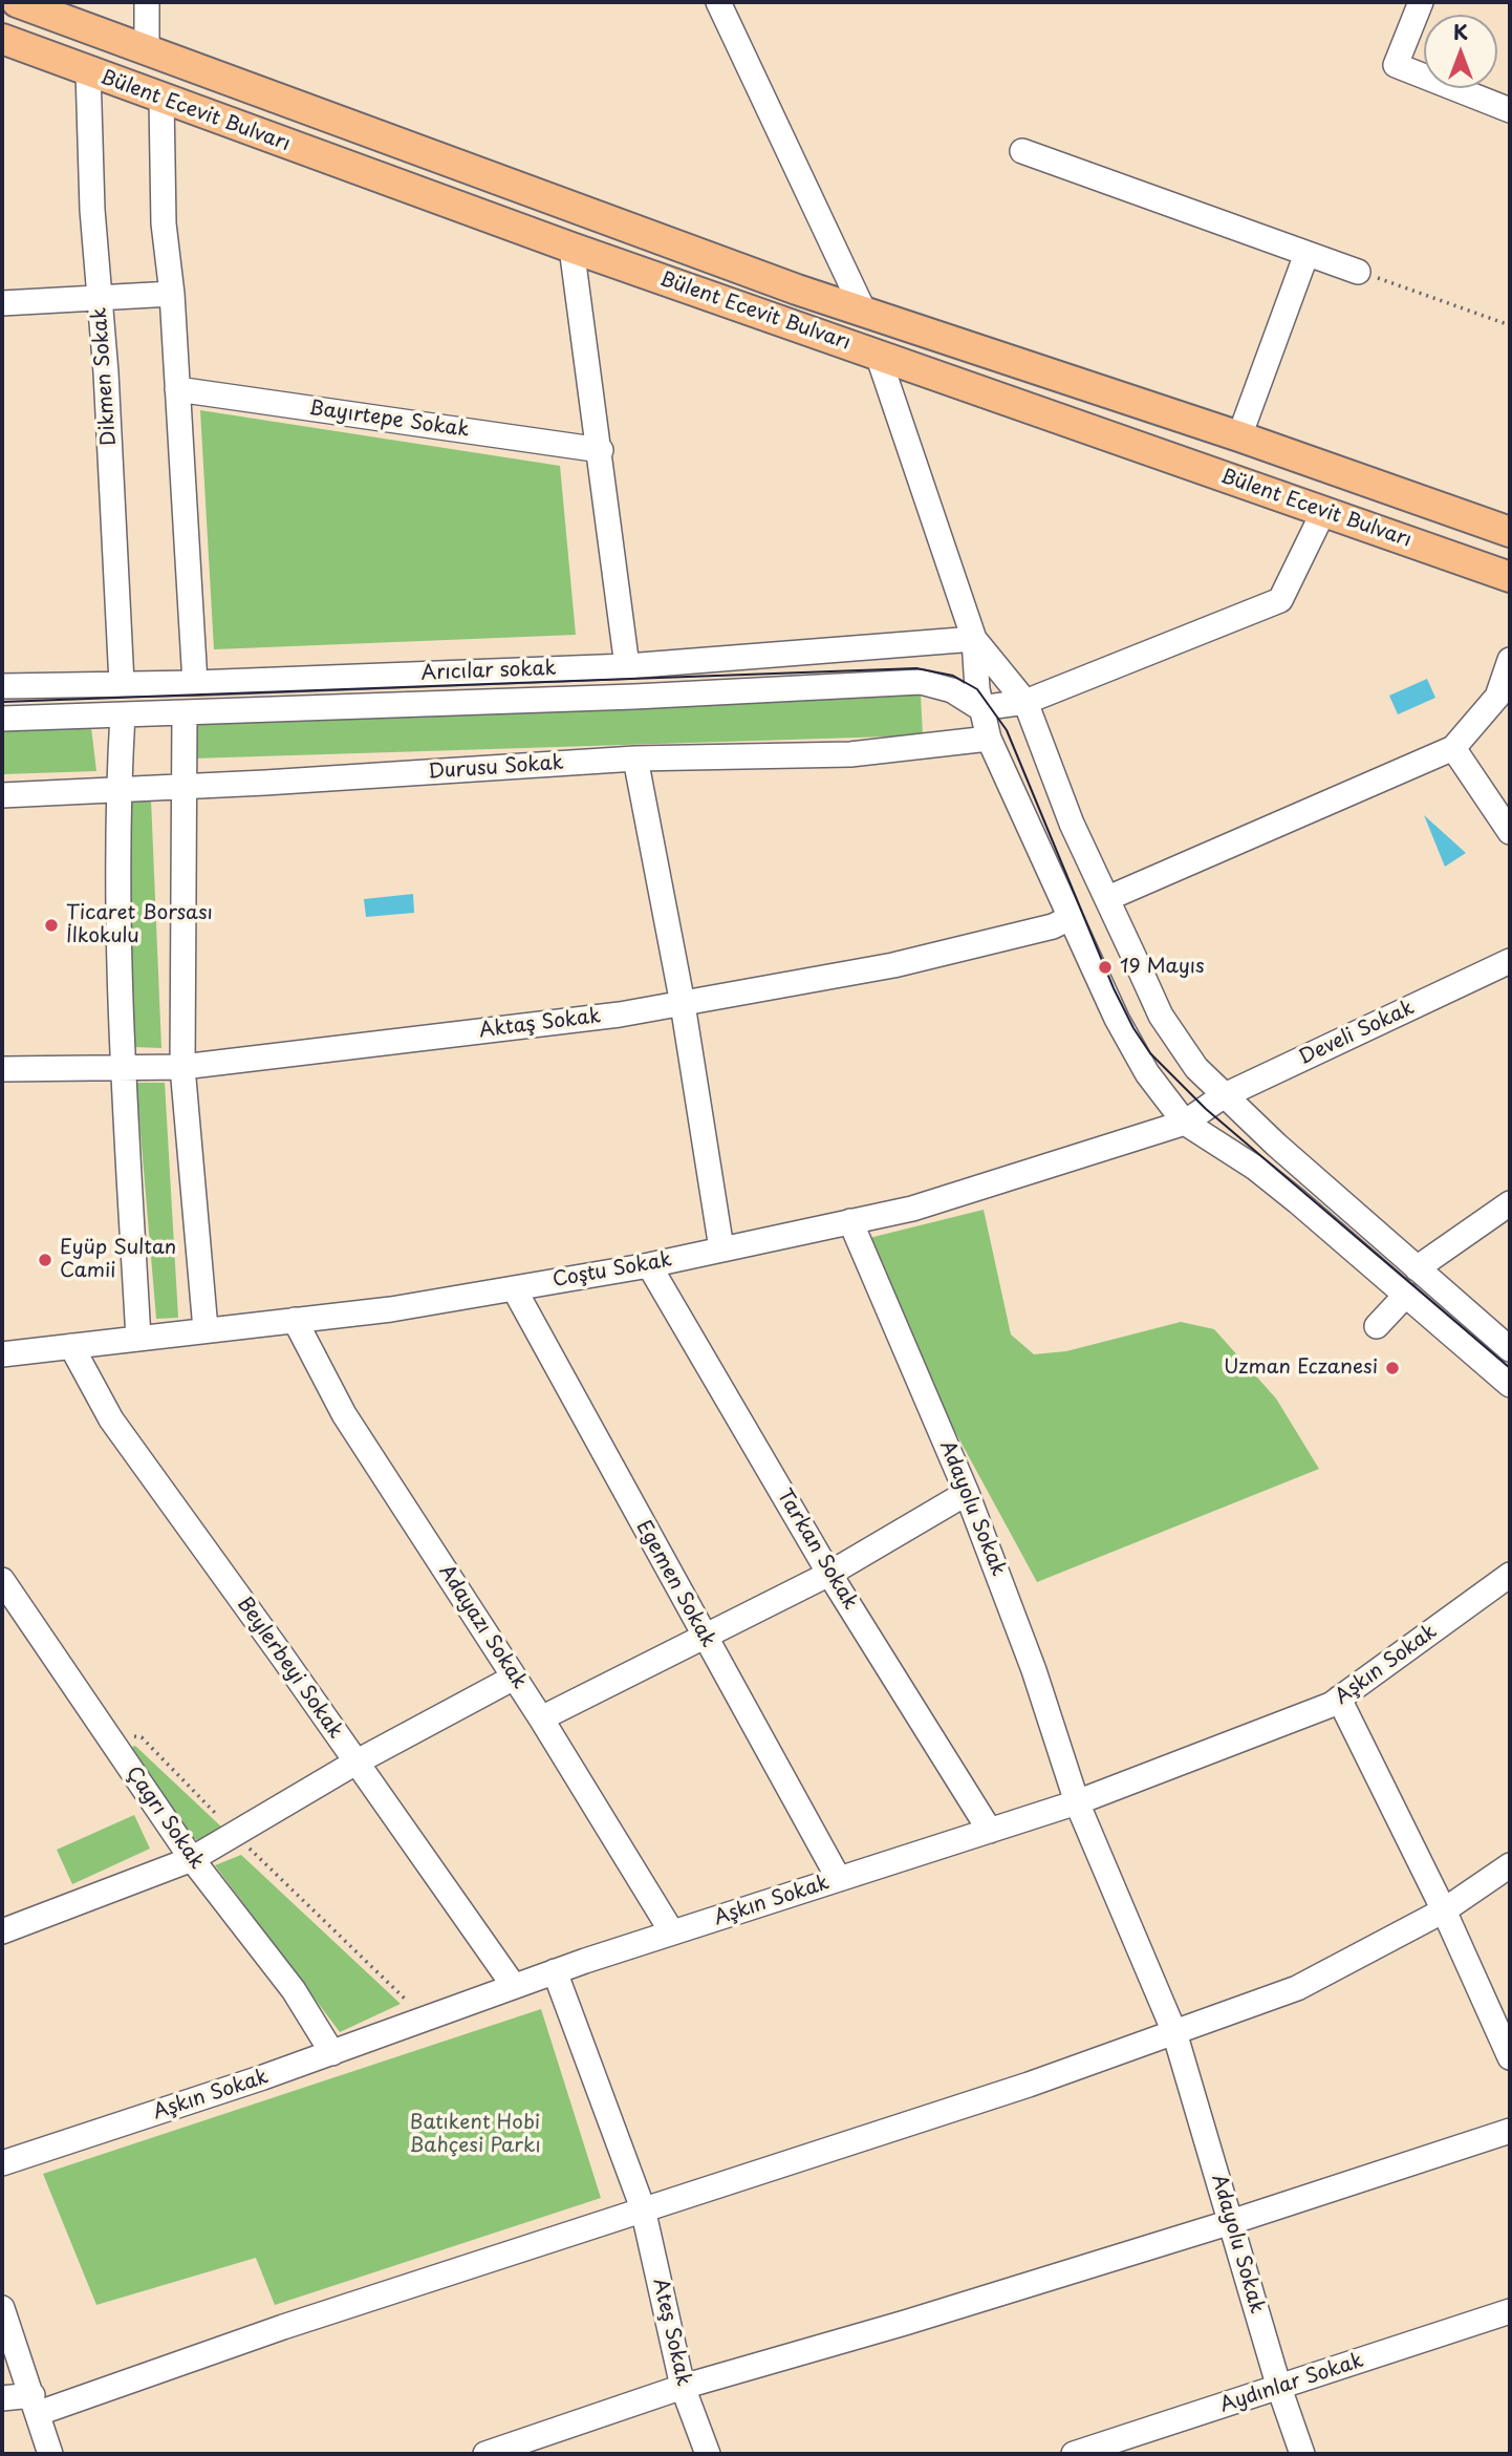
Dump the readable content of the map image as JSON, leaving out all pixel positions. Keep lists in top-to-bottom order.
{
  "streets": {
    "main road": ["Bülent Ecevit Bulvarı"],
    "street": [
      "Dikmen Sokak",
      "Bayırtepe Sokak",
      "Arıcılar sokak",
      "Durusu Sokak",
      "Aktaş Sokak",
      "Develi Sokak",
      "Coştu Sokak",
      "Adayolu Sokak",
      "Tarkan Sokak",
      "Egemen Sokak",
      "Adayazı Sokak",
      "Aşkın Sokak",
      "Beylerbeyi Sokak",
      "Çagrı Sokak",
      "Ateş Sokak",
      "Aydınlar Sokak"
    ]
  },
  "crossings": [
    ["Bülent Ecevit Bulvarı", "Dikmen Sokak"],
    ["Dikmen Sokak", "Arıcılar sokak"],
    ["Develi Sokak", "Coştu Sokak"],
    ["Coştu Sokak", "Adayolu Sokak"],
    ["Coştu Sokak", "Tarkan Sokak"],
    ["Coştu Sokak", "Egemen Sokak"],
    ["Coştu Sokak", "Adayazı Sokak"],
    ["Coştu Sokak", "Beylerbeyi Sokak"],
    ["Adayolu Sokak", "Aşkın Sokak"],
    ["Adayolu Sokak", "Aydınlar Sokak"],
    ["Tarkan Sokak", "Aşkın Sokak"],
    ["Egemen Sokak", "Aşkın Sokak"],
    ["Adayazı Sokak", "Aşkın Sokak"],
    ["Aşkın Sokak", "Beylerbeyi Sokak"],
    ["Aşkın Sokak", "Çagrı Sokak"],
    ["Aşkın Sokak", "Ateş Sokak"]
  ],
  "parks": ["Batıkent Hobi Bahçesi Parkı"],
  "places": [
    "Ticaret Borsası İlkokulu",
    "19 Mayıs",
    "Eyüp Sultan Camii",
    "Uzman Eczanesi"
  ],
  "north": "top"
}
